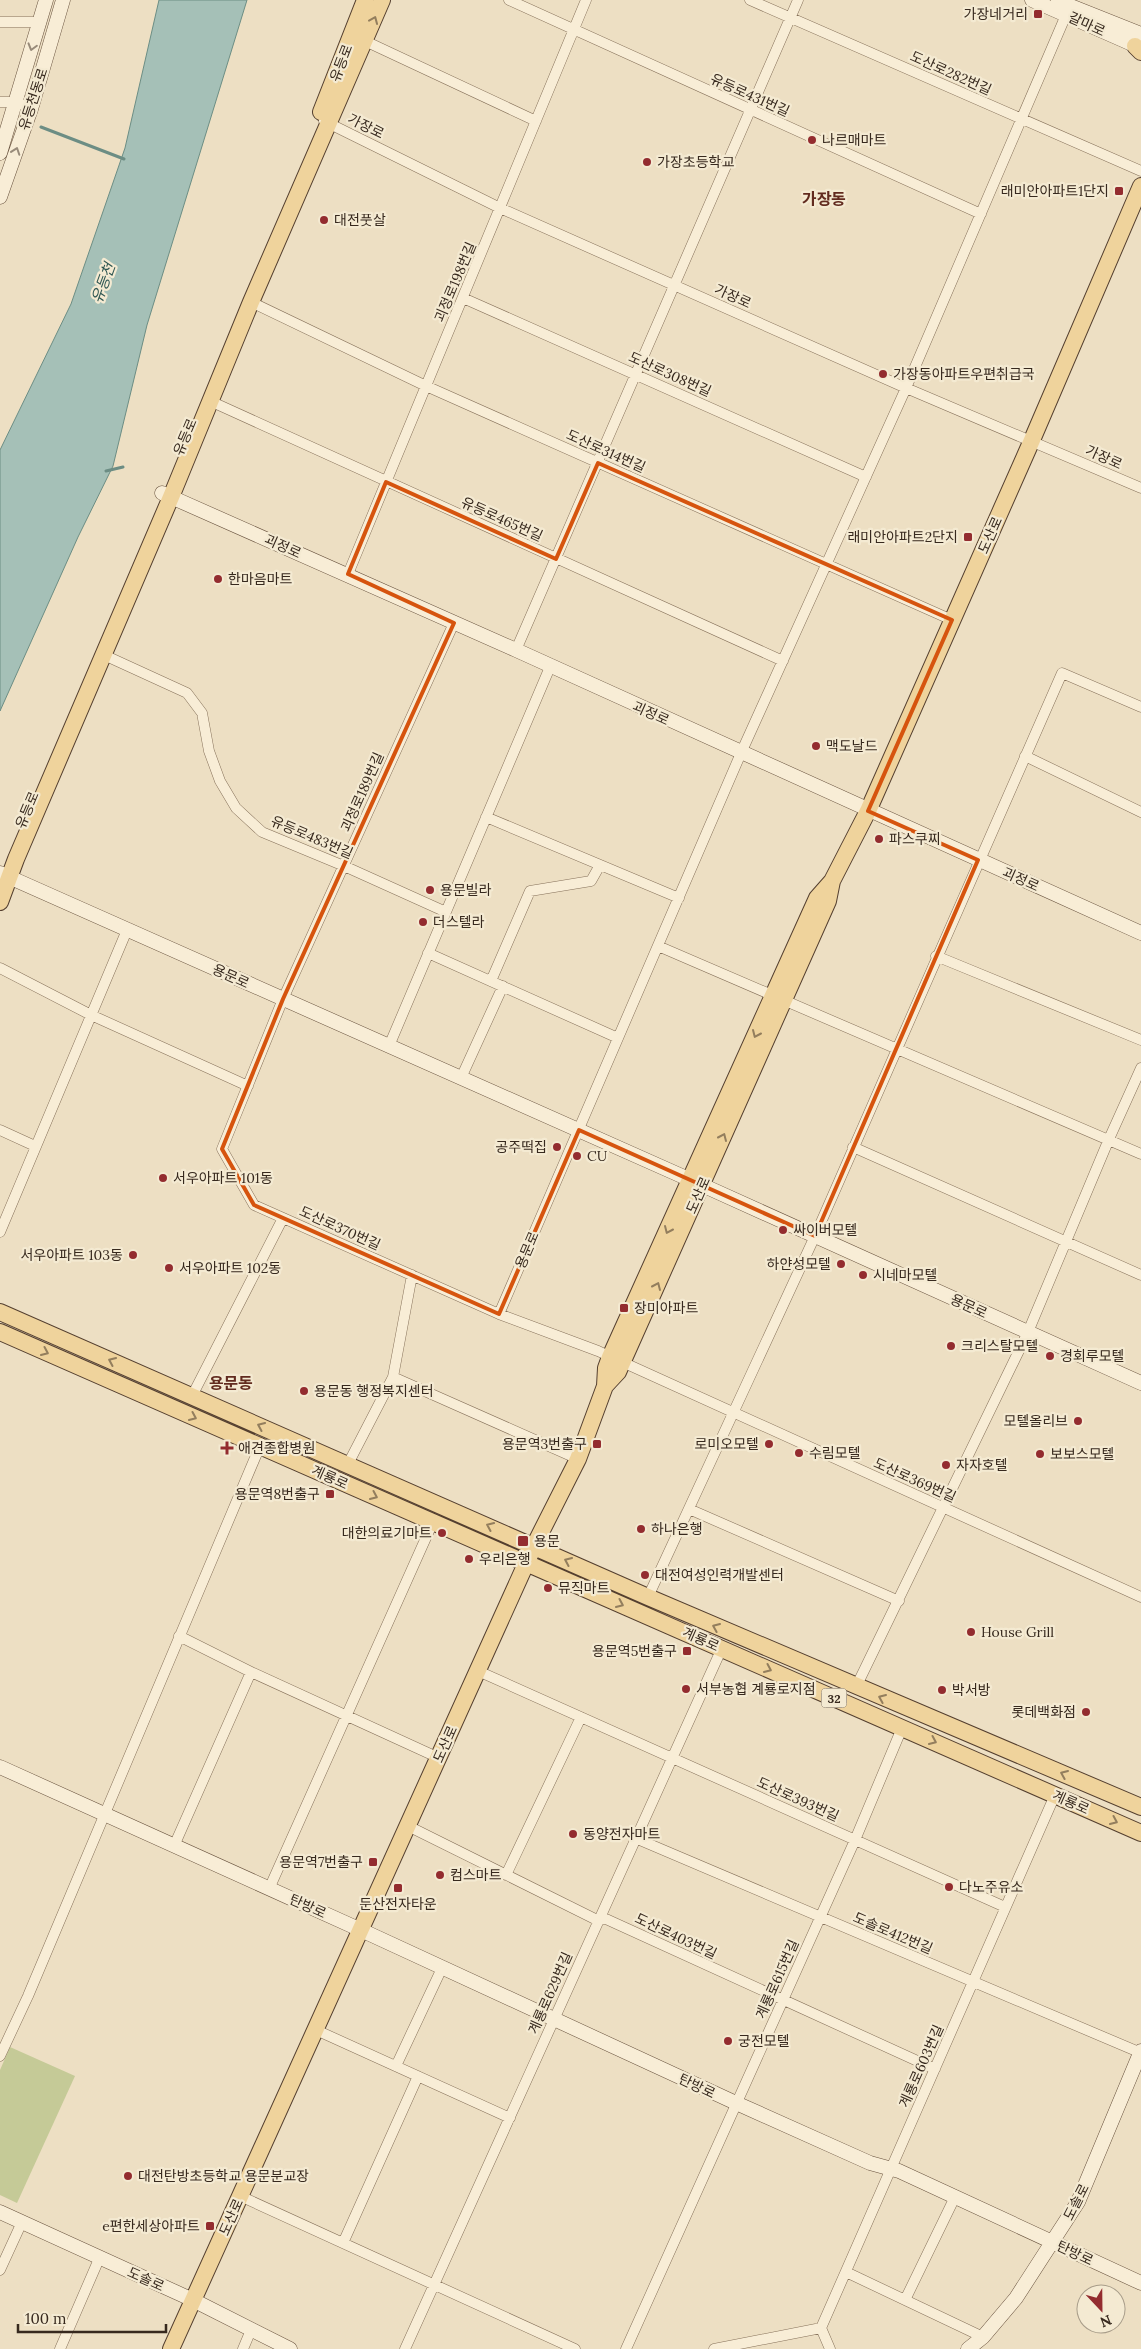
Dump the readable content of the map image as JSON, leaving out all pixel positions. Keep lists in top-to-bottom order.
{
  "streets": {
    "main road": [
      "유등로",
      "도산로",
      "계룡로",
      "32"
    ],
    "street": [
      "갈마로",
      "도산로282번길",
      "유등로431번길",
      "유등천동로",
      "가장로",
      "괴정로198번길",
      "도산로308번길",
      "도산로314번길",
      "유등로465번길",
      "괴정로",
      "괴정로189번길",
      "유등로483번길",
      "용문로",
      "도산로370번길",
      "도산로369번길",
      "도산로393번길",
      "탄방로",
      "도솔로412번길",
      "도산로403번길",
      "계룡로615번길",
      "계룡로629번길",
      "계룡로603번길",
      "도솔로"
    ]
  },
  "crossings": [
    ["유등로", "가장로"],
    ["유등로", "괴정로198번길"],
    ["유등로", "도산로314번길"],
    ["유등로", "유등로465번길"],
    ["유등로", "괴정로"],
    ["유등로", "유등로483번길"],
    ["유등로", "용문로"],
    ["유등로431번길", "괴정로198번길"],
    ["가장로", "괴정로198번길"],
    ["가장로", "도산로"],
    ["괴정로198번길", "도산로308번길"],
    ["괴정로198번길", "도산로314번길"],
    ["괴정로198번길", "유등로465번길"],
    ["괴정로198번길", "괴정로"],
    ["도산로314번길", "도산로"],
    ["도산로", "괴정로"],
    ["도산로", "용문로"],
    ["도산로", "도산로370번길"],
    ["도산로", "계룡로"],
    ["도산로", "도산로369번길"],
    ["도산로", "도산로393번길"],
    ["도산로", "탄방로"],
    ["도산로", "도산로403번길"],
    ["도산로", "도솔로"],
    ["괴정로", "괴정로189번길"],
    ["괴정로189번길", "유등로483번길"],
    ["괴정로189번길", "용문로"],
    ["괴정로189번길", "도산로370번길"],
    ["용문로", "도산로370번길"],
    ["도산로370번길", "계룡로"],
    ["도산로370번길", "도산로369번길"],
    ["계룡로", "계룡로615번길"],
    ["계룡로", "계룡로629번길"],
    ["계룡로", "계룡로603번길"],
    ["도산로393번길", "계룡로615번길"],
    ["도산로393번길", "계룡로629번길"],
    ["도산로393번길", "계룡로603번길"],
    ["탄방로", "계룡로615번길"],
    ["탄방로", "계룡로629번길"],
    ["탄방로", "계룡로603번길"],
    ["탄방로", "도솔로"],
    ["도솔로412번길", "계룡로615번길"],
    ["도솔로412번길", "계룡로629번길"],
    ["도솔로412번길", "계룡로603번길"],
    ["도솔로412번길", "도솔로"],
    ["도산로403번길", "계룡로615번길"],
    ["도산로403번길", "계룡로629번길"],
    ["도산로403번길", "계룡로603번길"]
  ],
  "districts": ["가장동", "용문동"],
  "water": ["유등천"],
  "places": {
    "transit": [
      "가장네거리",
      "래미안아파트1단지",
      "래미안아파트2단지",
      "장미아파트",
      "용문역3번출구",
      "용문역8번출구",
      "용문",
      "용문역5번출구",
      "용문역7번출구",
      "둔산전자타운",
      "e편한세상아파트"
    ],
    "other": [
      "나르매마트",
      "가장초등학교",
      "대전풋살",
      "가장동아파트우편취급국",
      "한마음마트",
      "맥도날드",
      "파스쿠찌",
      "용문빌라",
      "더스텔라",
      "공주떡집",
      "CU",
      "서우아파트 101동",
      "싸이버모텔",
      "서우아파트 103동",
      "하얀성모텔",
      "서우아파트 102동",
      "시네마모텔",
      "크리스탈모텔",
      "경회루모텔",
      "용문동 행정복지센터",
      "모텔올리브",
      "로미오모텔",
      "수림모텔",
      "보보스모텔",
      "자자호텔",
      "하나은행",
      "대한의료기마트",
      "우리은행",
      "대전여성인력개발센터",
      "뮤직마트",
      "House Grill",
      "서부농협 계룡로지점",
      "박서방",
      "롯데백화점",
      "동양전자마트",
      "컴스마트",
      "다노주유소",
      "궁전모텔",
      "대전탄방초등학교 용문분교장"
    ],
    "health": ["애견종합병원"]
  },
  "scale_bar": "100 m",
  "north": "bottom"
}
